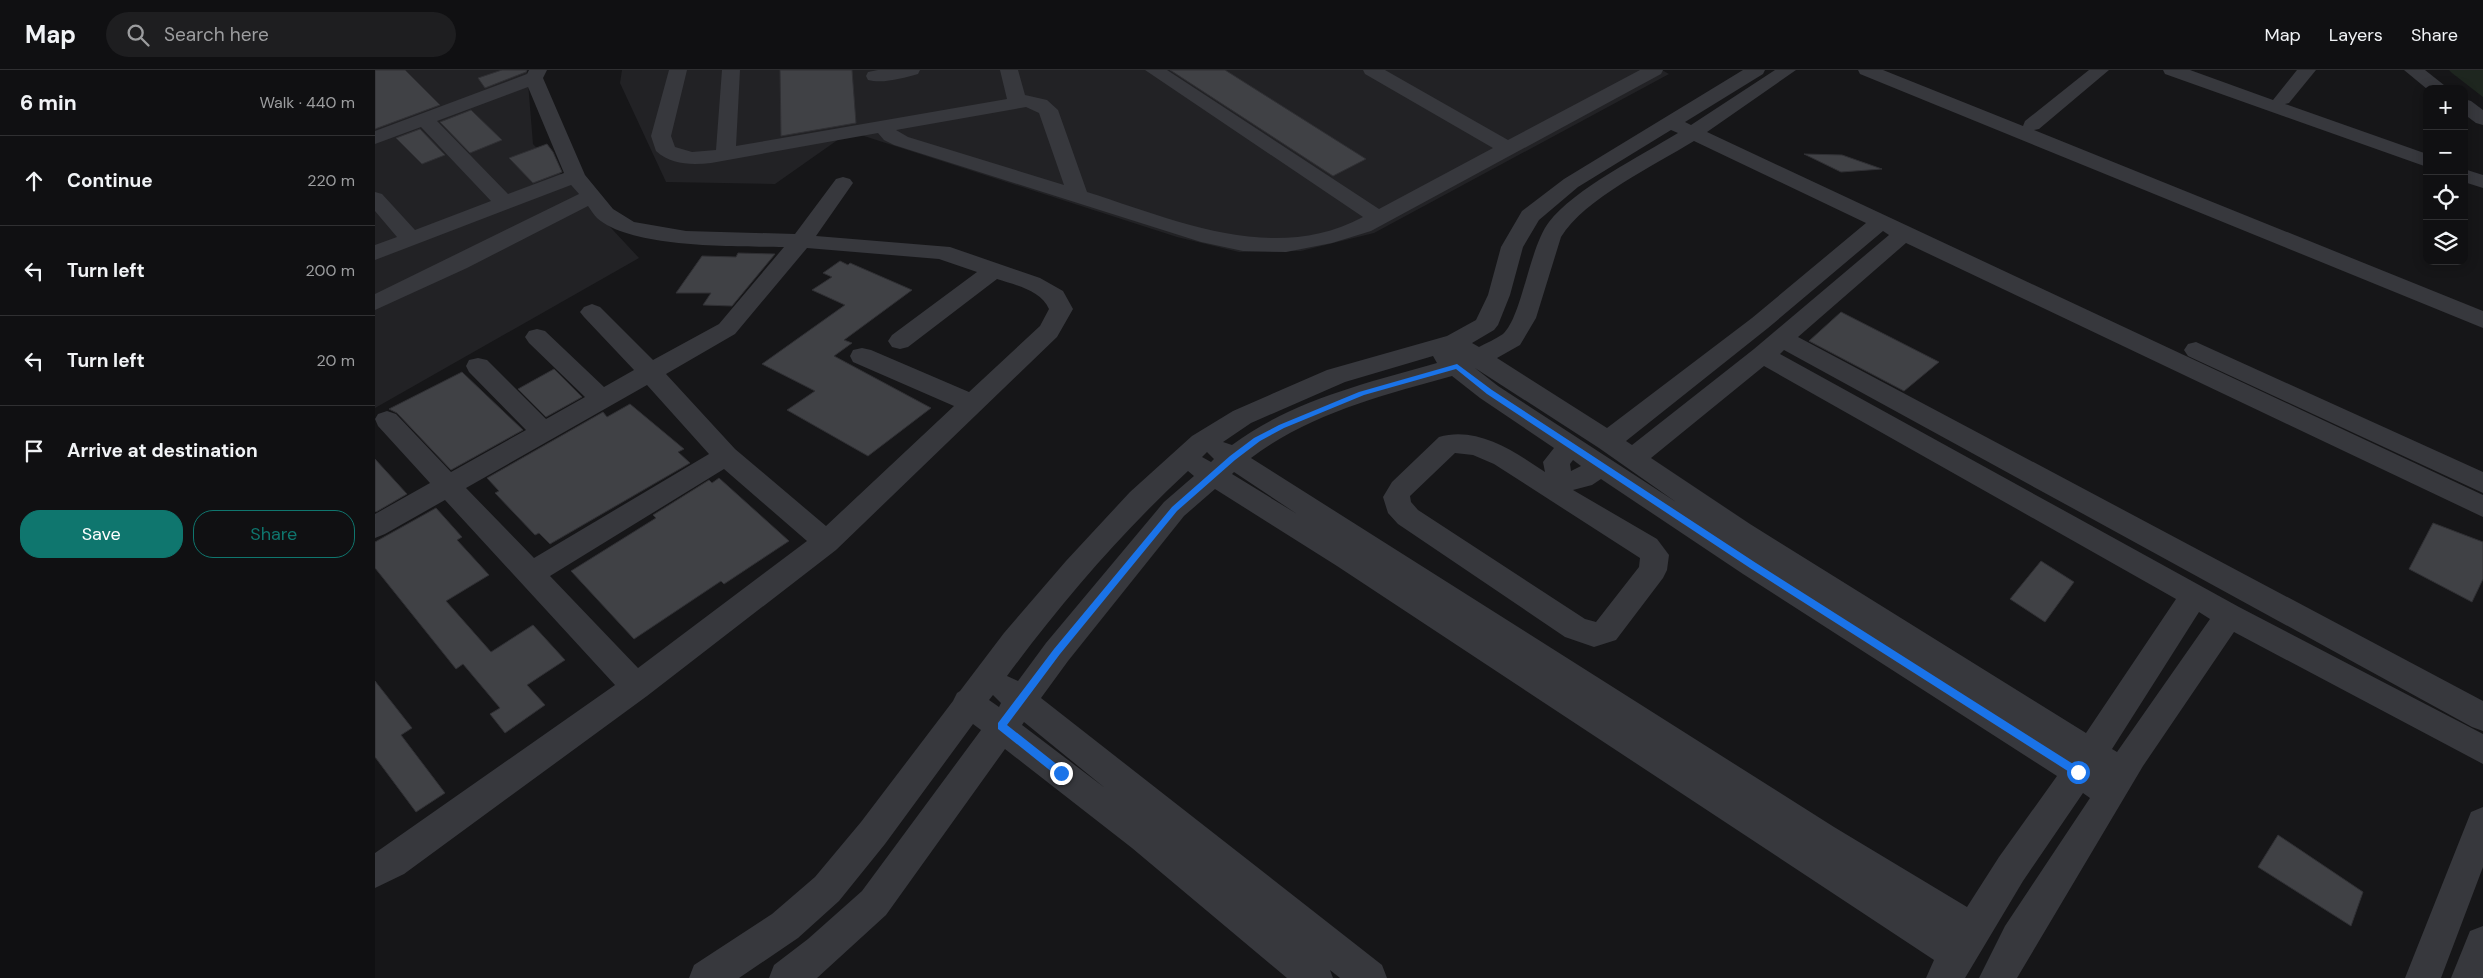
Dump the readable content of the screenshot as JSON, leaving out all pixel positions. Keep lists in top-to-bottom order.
{
  "page": {
    "header": "Map",
    "search": "Search here",
    "nav": ["Map", "Layers", "Share"],
    "heading": ["6 min", "Walk · 440 m"],
    "map_buttons": ["+", "−"],
    "list": [
      ["Continue", "220 m"],
      ["Turn left", "200 m"],
      ["Turn left", "20 m"],
      "Arrive at destination"
    ],
    "buttons": ["Save", "Share"]
  }
}
